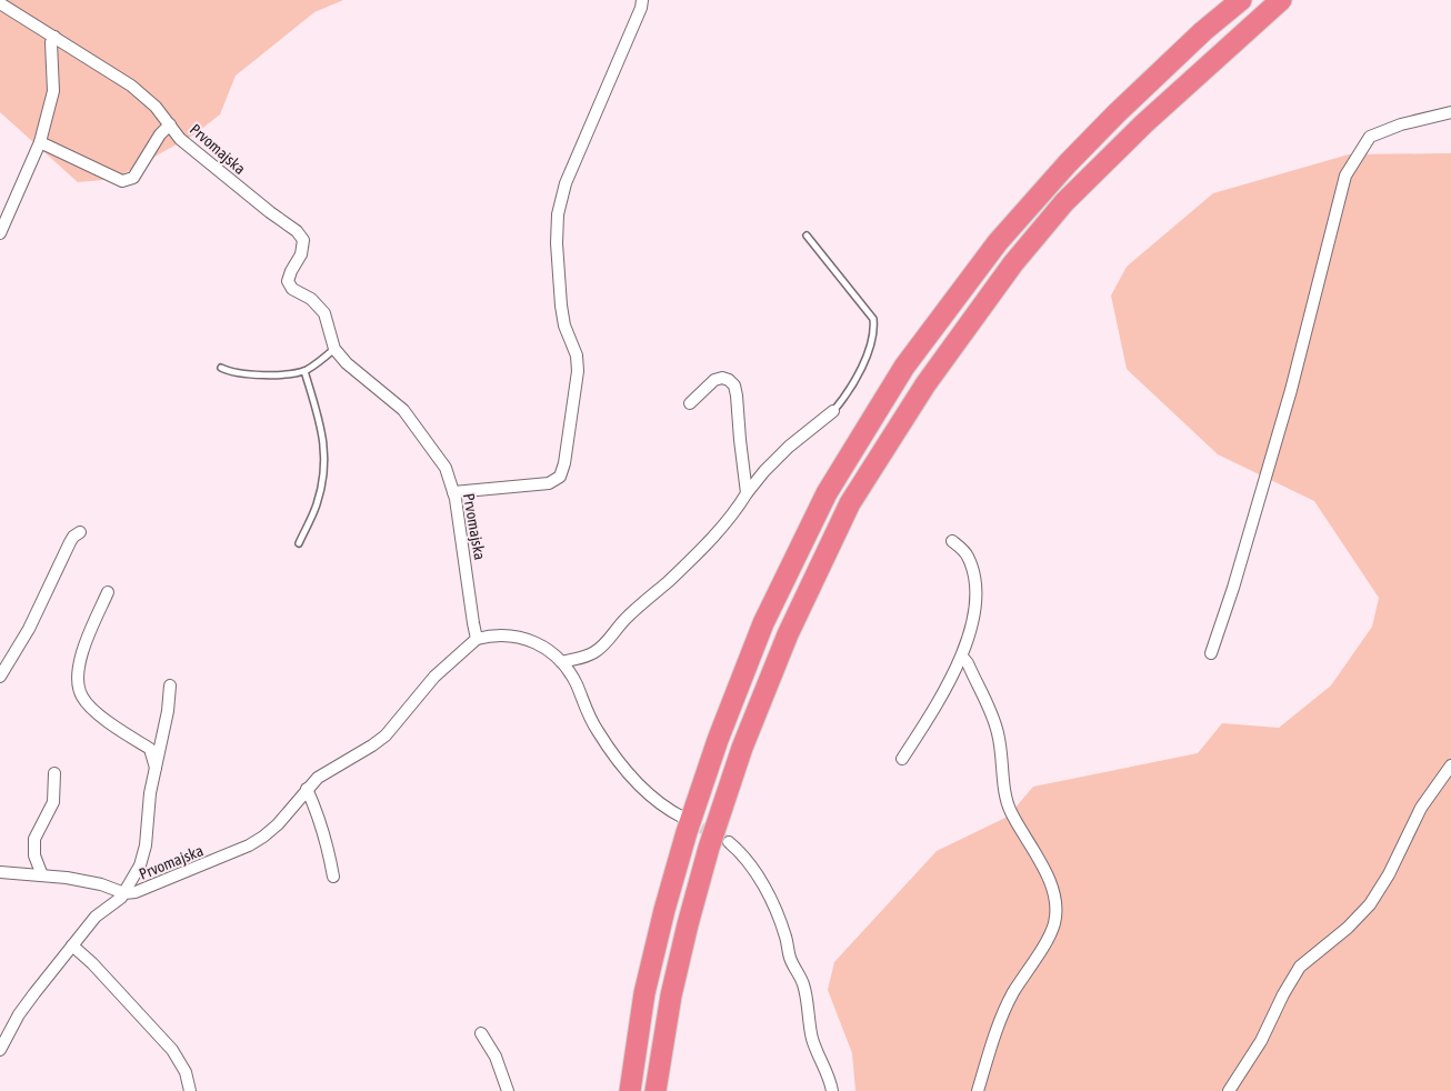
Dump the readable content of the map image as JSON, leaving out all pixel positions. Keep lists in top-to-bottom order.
{
  "streets": {
    "street": ["Prvomajska"]
  }
}
